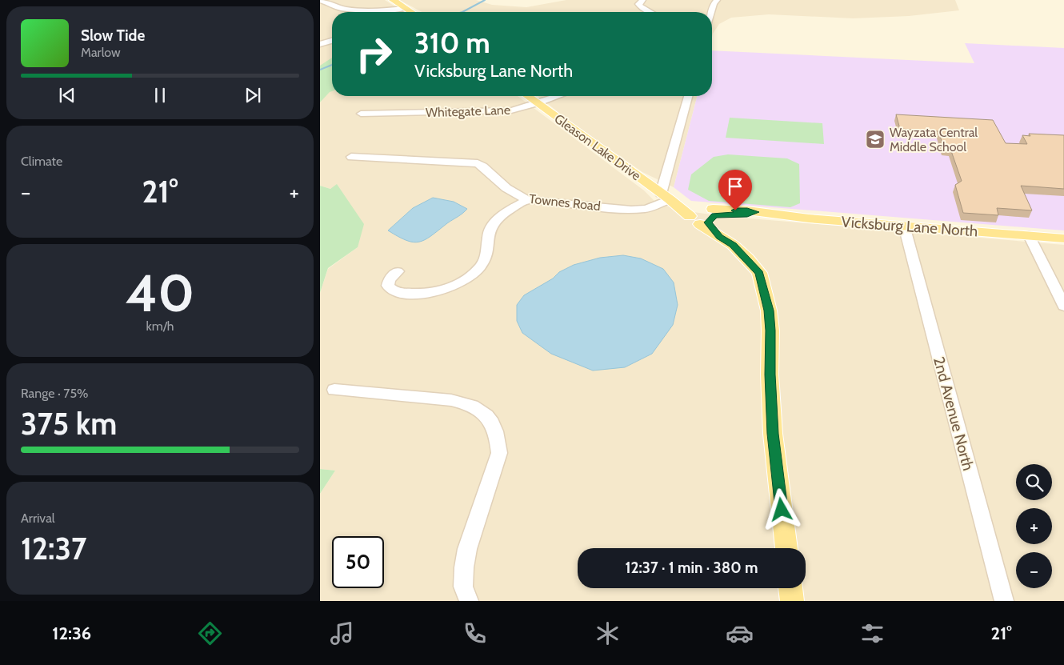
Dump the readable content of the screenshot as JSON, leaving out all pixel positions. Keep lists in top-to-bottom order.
{
  "streets": {
    "main road": ["Gleason Lake Drive", "Vicksburg Lane North"],
    "street": ["Whitegate Lane", "Townes Road", "2nd Avenue North"]
  },
  "crossings": [
    ["Whitegate Lane", "Gleason Lake Drive"],
    ["Gleason Lake Drive", "Townes Road"],
    ["Gleason Lake Drive", "Vicksburg Lane North"],
    ["Vicksburg Lane North", "2nd Avenue North"]
  ],
  "places": {
    "school or university": ["Wayzata Central Middle School"]
  },
  "page": {
    "turn": ["310 m", "Vicksburg Lane North"],
    "song": ["Slow Tide", "Marlow"],
    "tile": [
      "Climate",
      ["40", "km/h"],
      ["Range · 75%", "375 km"],
      ["Arrival", "12:37"]
    ],
    "heat": ["−", "21°", "+"],
    "map_buttons": ["+", "−"],
    "limit": "50",
    "trip": "12:37 · 1 min · 380 m",
    "tabs": ["12:36", "21°"]
  }
}
